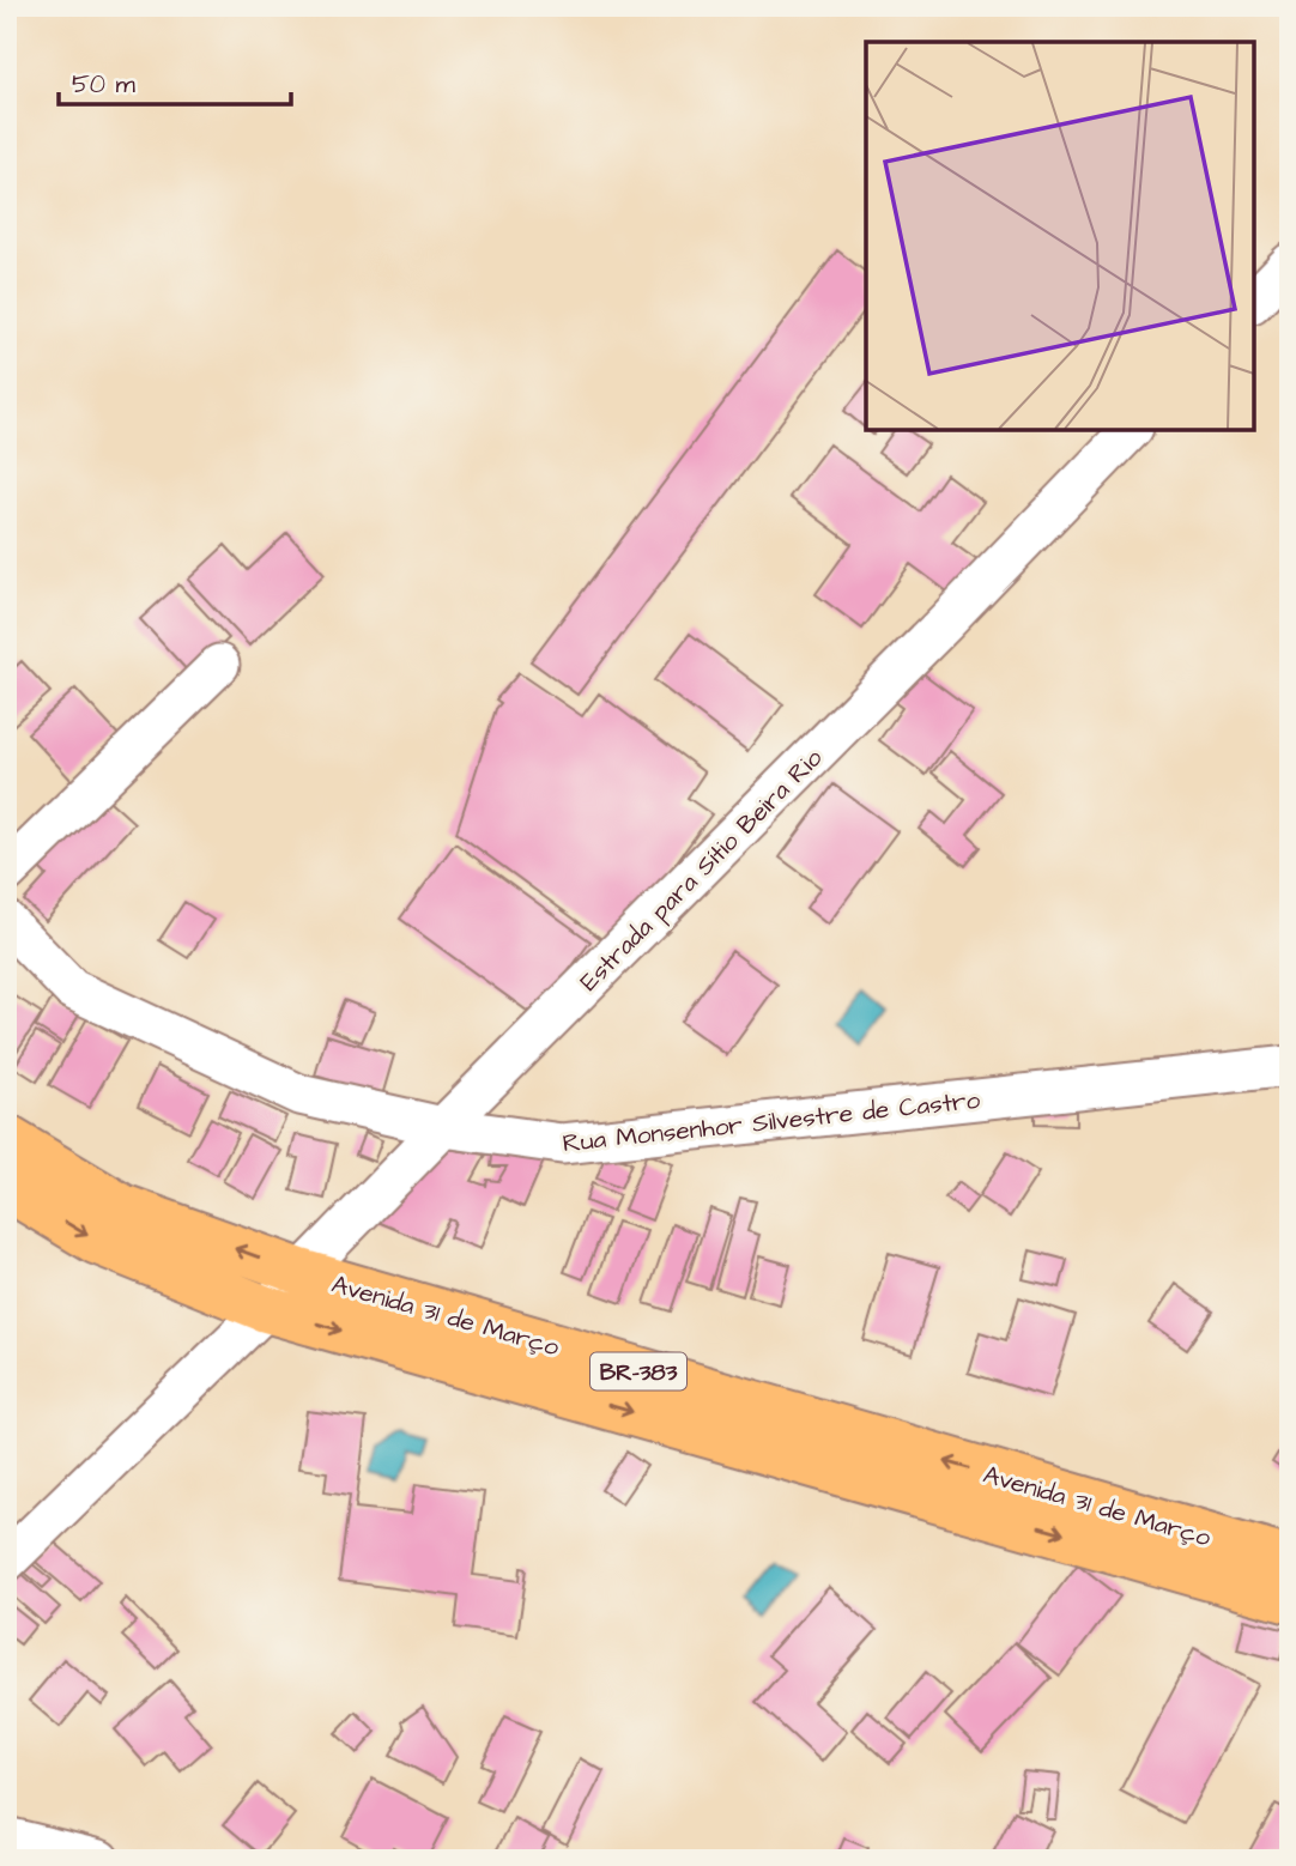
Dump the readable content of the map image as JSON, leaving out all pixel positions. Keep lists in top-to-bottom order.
{
  "streets": {
    "main road": ["Avenida 31 de Março", "BR-383"],
    "street": ["Estrada para Sítio Beira Rio", "Rua Monsenhor Silvestre de Castro"]
  },
  "crossings": [
    ["Estrada para Sítio Beira Rio", "Rua Monsenhor Silvestre de Castro"],
    ["Estrada para Sítio Beira Rio", "Avenida 31 de Março"]
  ],
  "scale_bar": "50 m"
}
